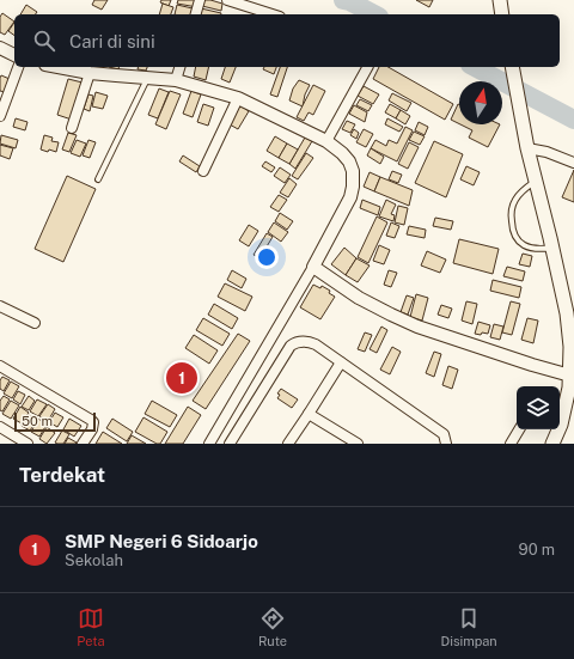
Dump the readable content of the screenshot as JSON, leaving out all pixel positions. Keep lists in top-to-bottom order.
{
  "scale_bar": "50 m",
  "north": "top",
  "page": {
    "search": "Cari di sini",
    "pins": "1",
    "scale": "50 m",
    "heading": "Terdekat",
    "list": [
      {
        "mark": "1",
        "name": "SMP Negeri 6 Sidoarjo",
        "note": "Sekolah",
        "value": "90 m"
      }
    ],
    "nav": ["Peta", "Rute", "Disimpan"]
  }
}
